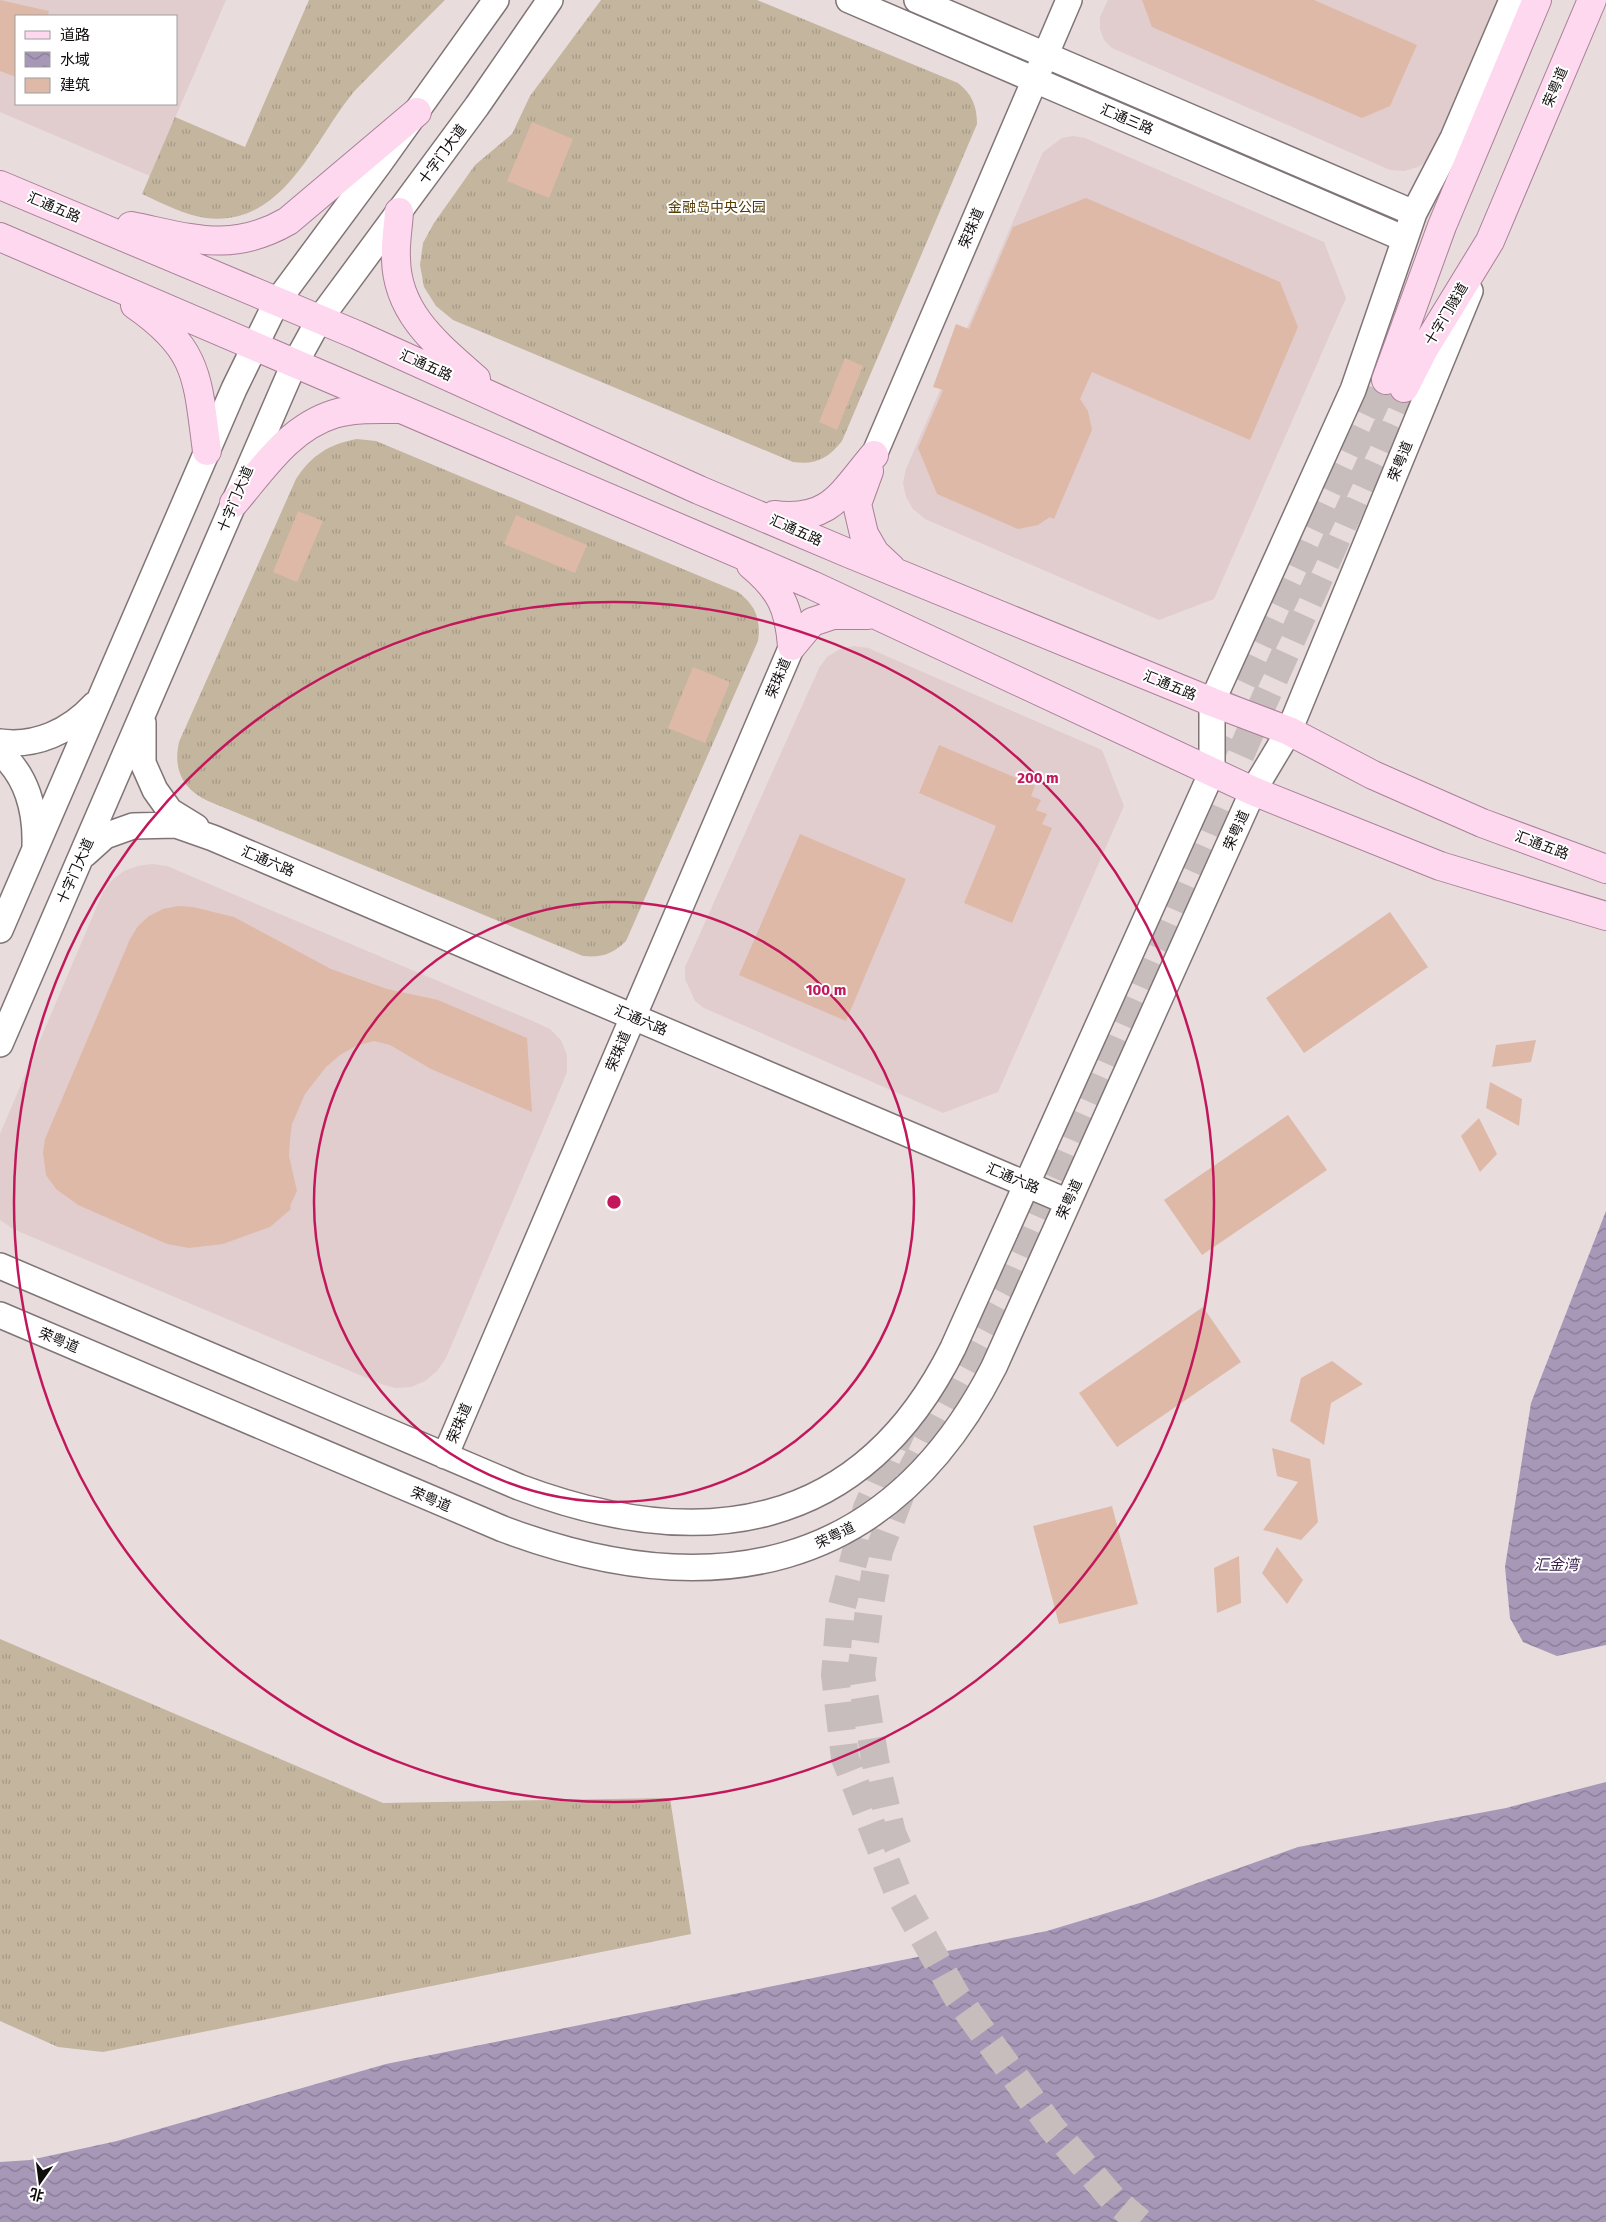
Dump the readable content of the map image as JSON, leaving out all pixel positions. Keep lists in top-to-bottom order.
{
  "streets": {
    "main road": ["荣粤道", "汇通五路", "十字门隧道"],
    "street": [
      "汇通三路",
      "十字门大道",
      "荣珠道",
      "汇通六路"
    ]
  },
  "crossings": [
    ["荣粤道", "汇通五路"],
    ["荣粤道", "十字门隧道"],
    ["荣粤道", "汇通六路"],
    ["汇通三路", "荣珠道"],
    ["十字门大道", "汇通五路"],
    ["十字门大道", "汇通六路"],
    ["荣珠道", "汇通六路"]
  ],
  "water": ["汇金湾"],
  "parks": ["金融岛中央公园"],
  "legend": ["道路", "水域", "建筑"],
  "north": "bottom",
  "rings": ["200 m", "100 m"]
}
